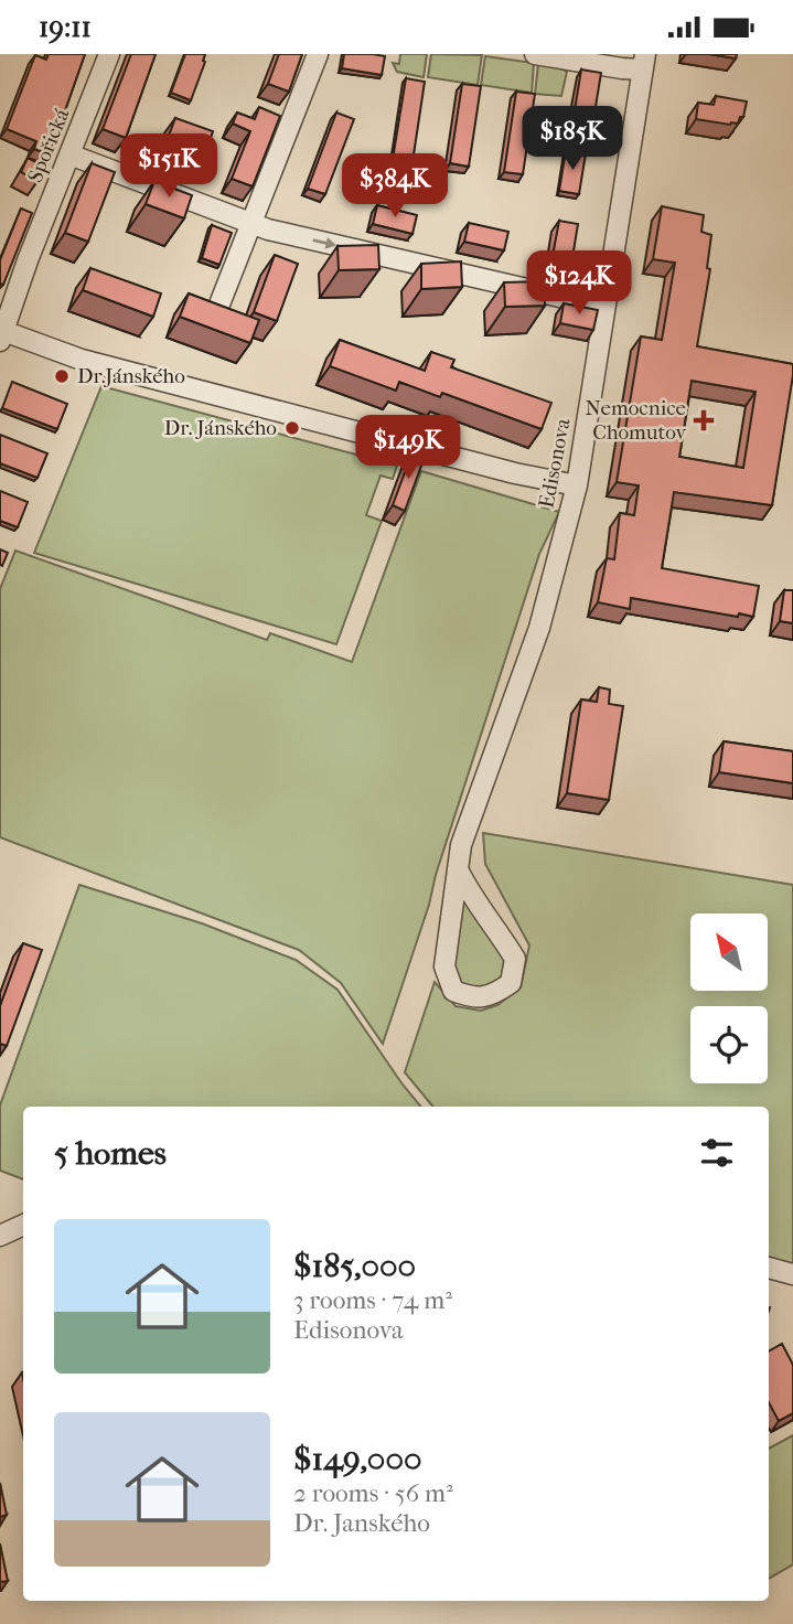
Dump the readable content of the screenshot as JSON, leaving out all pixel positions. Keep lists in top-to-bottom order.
{
  "streets": {
    "street": ["Spořická", "Edisonova"]
  },
  "places": {
    "other": ["Dr.Jánského", "Dr. Jánského"],
    "health": ["Nemocnice Chomutov"]
  },
  "north": "top left",
  "page": {
    "status": "19:11",
    "price": [
      "$185K",
      "$151K",
      "$384K",
      "$124K",
      "$149K"
    ],
    "heading": "5 homes",
    "list": [
      {
        "name": "$185,000",
        "note": "3 rooms · 74 m² · Edisonova"
      },
      {
        "name": "$149,000",
        "note": "2 rooms · 56 m² · Dr. Janského"
      }
    ]
  }
}
